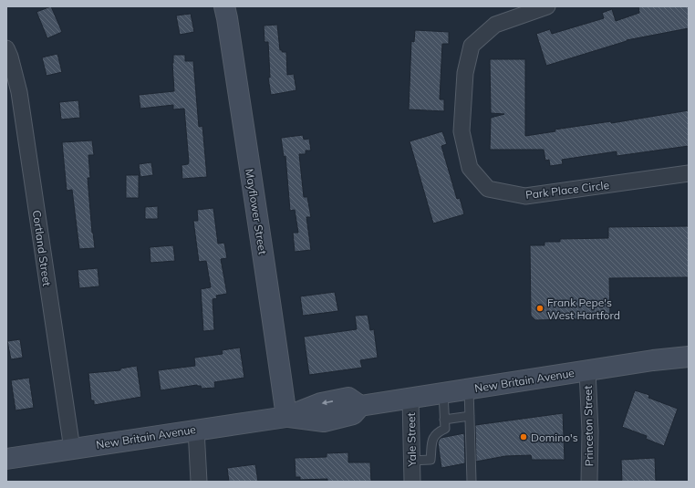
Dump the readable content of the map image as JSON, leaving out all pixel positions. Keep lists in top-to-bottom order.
{
  "streets": {
    "main road": ["Mayflower Street", "New Britain Avenue"],
    "street": [
      "Park Place Circle",
      "Cortland Street",
      "Princeton Street",
      "Yale Street"
    ]
  },
  "crossings": [
    ["Mayflower Street", "New Britain Avenue"],
    ["Cortland Street", "New Britain Avenue"],
    ["New Britain Avenue", "Princeton Street"],
    ["New Britain Avenue", "Yale Street"]
  ],
  "places": ["Frank Pepe's West Hartford", "Domino's"]
}
